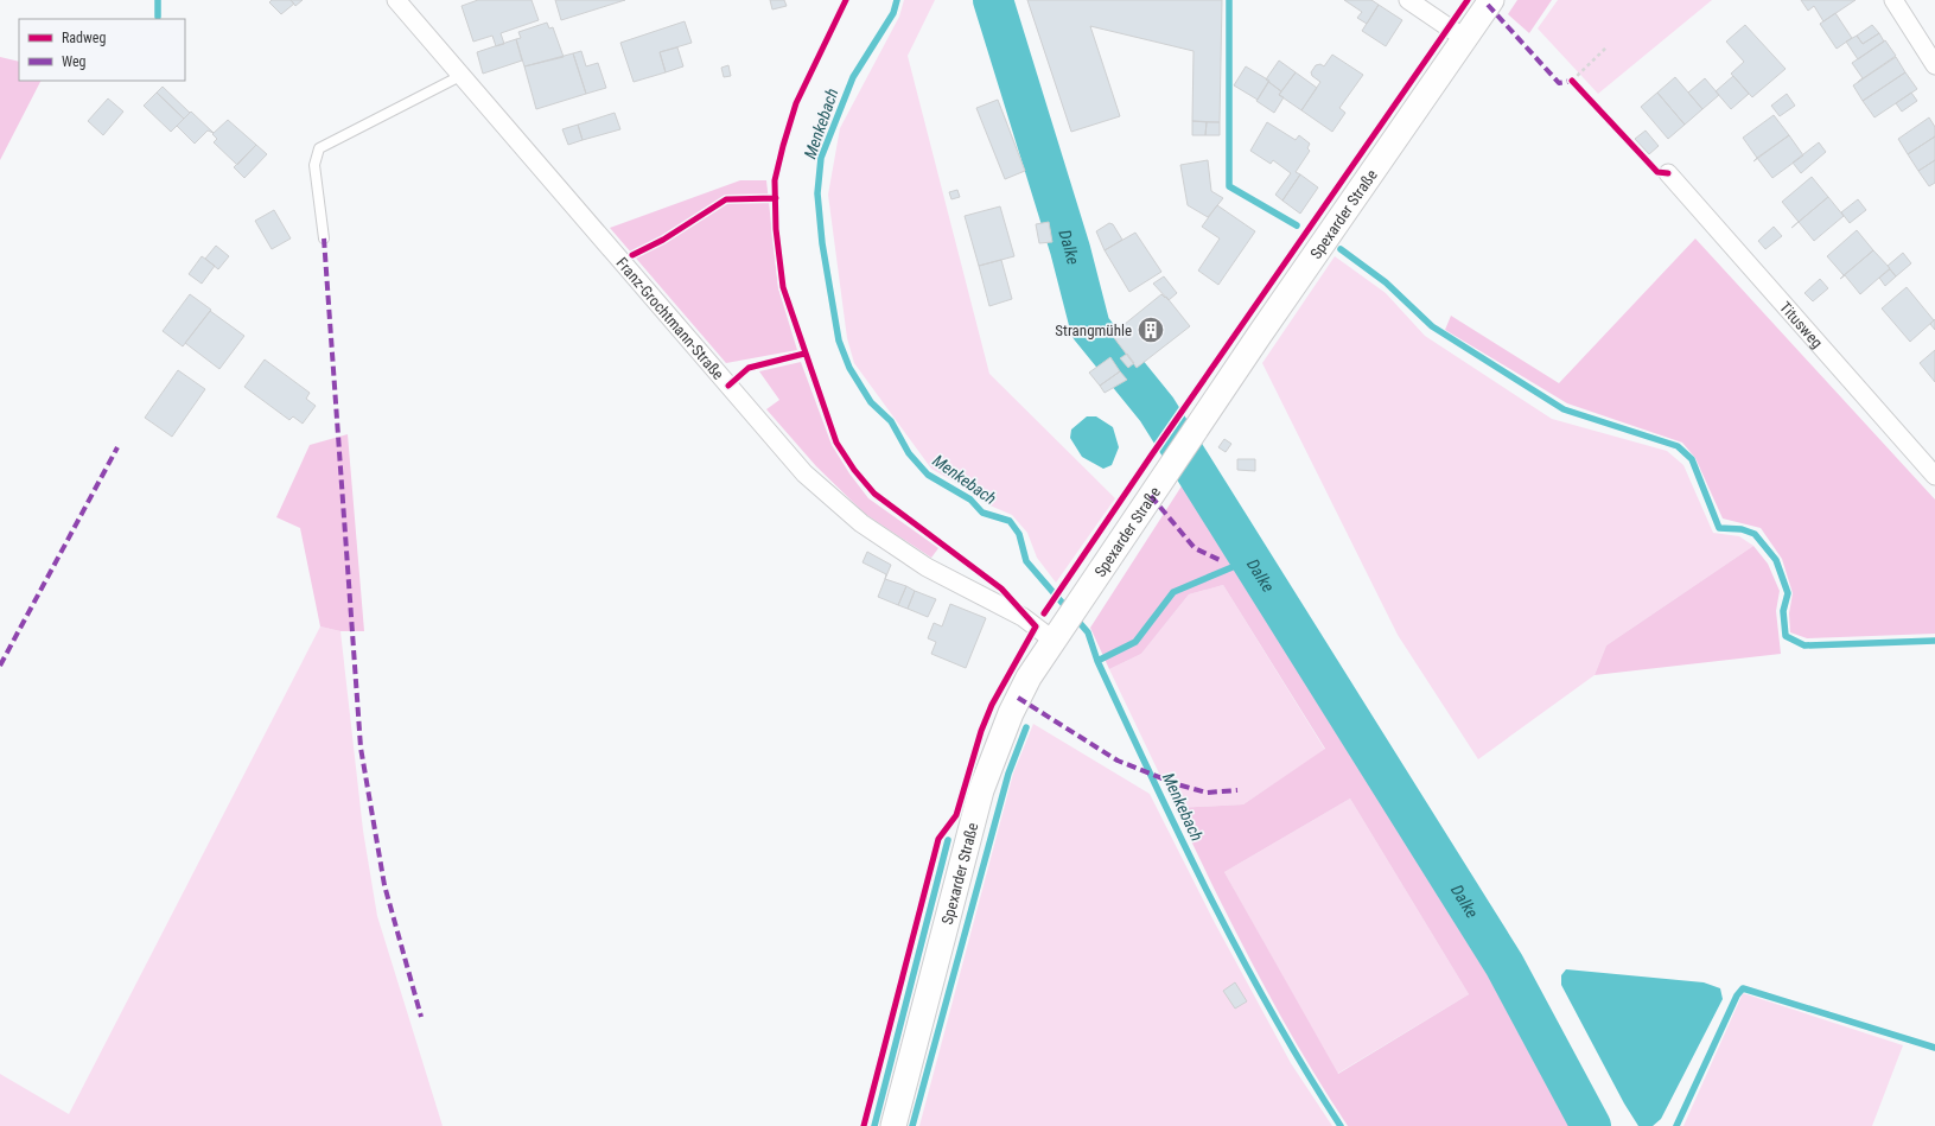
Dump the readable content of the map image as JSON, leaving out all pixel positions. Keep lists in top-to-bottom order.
{
  "streets": {
    "main road": ["Spexarder Straße"],
    "street": ["Franz-Grochtmann-Straße", "Titusweg"]
  },
  "crossings": [
    ["Spexarder Straße", "Franz-Grochtmann-Straße"]
  ],
  "water": ["Menkebach", "Dalke"],
  "places": {
    "building": ["Strangmühle"]
  },
  "legend": ["Radweg", "Weg"]
}
